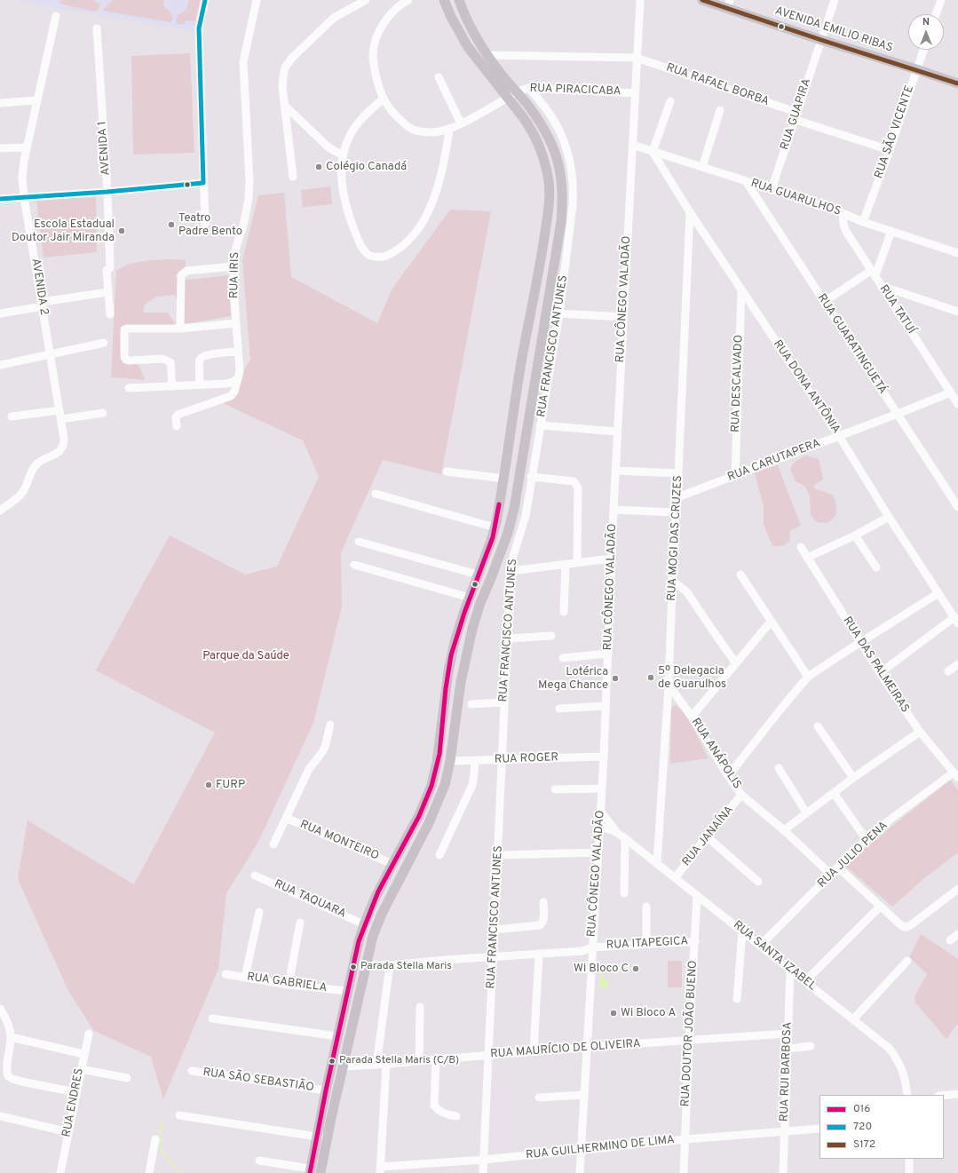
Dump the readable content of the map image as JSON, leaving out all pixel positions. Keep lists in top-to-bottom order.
{
  "streets": {
    "main road": ["AVENIDA EMILIO RIBAS"],
    "street": [
      "RUA RAFAEL BORBA",
      "RUA PIRACICABA",
      "RUA GUAPIRA",
      "RUA SÃO VICENTE",
      "AVENIDA 1",
      "RUA GUARULHOS",
      "RUA IRIS",
      "AVENIDA 2",
      "RUA CÔNEGO VALADÃO",
      "RUA TATUÍ",
      "RUA GUARATINGUETÁ",
      "RUA FRANCISCO ANTUNES",
      "RUA DESCALVADO",
      "RUA DONA ANTÔNIA",
      "RUA CARUTAPERA",
      "RUA MOGI DAS CRUZES",
      "RUA DAS PALMEIRAS",
      "RUA ANÁPOLIS",
      "RUA ROGER",
      "RUA JANAÍNA",
      "RUA MONTEIRO",
      "RUA JULIO PENA",
      "RUA TAQUARA",
      "RUA ITAPEGICA",
      "RUA SANTA IZABEL",
      "RUA GABRIELA",
      "RUA DOUTOR JOÃO BUENO",
      "RUA MAURÍCIO DE OLIVEIRA",
      "RUA RUI BARBOSA",
      "RUA SÃO SEBASTIÃO",
      "RUA ENDRES",
      "RUA GUILHERMINO DE LIMA"
    ]
  },
  "crossings": [
    ["AVENIDA EMILIO RIBAS", "RUA GUAPIRA"],
    ["AVENIDA EMILIO RIBAS", "RUA SÃO VICENTE"],
    ["RUA RAFAEL BORBA", "RUA GUAPIRA"],
    ["RUA RAFAEL BORBA", "RUA SÃO VICENTE"],
    ["RUA RAFAEL BORBA", "RUA CÔNEGO VALADÃO"],
    ["RUA PIRACICABA", "RUA CÔNEGO VALADÃO"],
    ["RUA PIRACICABA", "RUA FRANCISCO ANTUNES"],
    ["RUA GUAPIRA", "RUA GUARULHOS"],
    ["RUA SÃO VICENTE", "RUA GUARULHOS"],
    ["RUA GUARULHOS", "RUA CÔNEGO VALADÃO"],
    ["RUA GUARULHOS", "RUA TATUÍ"],
    ["RUA GUARULHOS", "RUA GUARATINGUETÁ"],
    ["RUA GUARULHOS", "RUA DONA ANTÔNIA"],
    ["RUA CÔNEGO VALADÃO", "RUA ROGER"],
    ["RUA CÔNEGO VALADÃO", "RUA ITAPEGICA"],
    ["RUA CÔNEGO VALADÃO", "RUA SANTA IZABEL"],
    ["RUA CÔNEGO VALADÃO", "RUA MAURÍCIO DE OLIVEIRA"],
    ["RUA CÔNEGO VALADÃO", "RUA GUILHERMINO DE LIMA"],
    ["RUA TATUÍ", "RUA CARUTAPERA"],
    ["RUA GUARATINGUETÁ", "RUA CARUTAPERA"],
    ["RUA FRANCISCO ANTUNES", "RUA ROGER"],
    ["RUA FRANCISCO ANTUNES", "RUA ITAPEGICA"],
    ["RUA FRANCISCO ANTUNES", "RUA MAURÍCIO DE OLIVEIRA"],
    ["RUA FRANCISCO ANTUNES", "RUA GUILHERMINO DE LIMA"],
    ["RUA DESCALVADO", "RUA DONA ANTÔNIA"],
    ["RUA DESCALVADO", "RUA CARUTAPERA"],
    ["RUA DONA ANTÔNIA", "RUA CARUTAPERA"],
    ["RUA DONA ANTÔNIA", "RUA MOGI DAS CRUZES"],
    ["RUA CARUTAPERA", "RUA MOGI DAS CRUZES"],
    ["RUA MOGI DAS CRUZES", "RUA ANÁPOLIS"],
    ["RUA MOGI DAS CRUZES", "RUA SANTA IZABEL"],
    ["RUA DAS PALMEIRAS", "RUA JULIO PENA"],
    ["RUA ANÁPOLIS", "RUA JANAÍNA"],
    ["RUA ANÁPOLIS", "RUA JULIO PENA"],
    ["RUA JANAÍNA", "RUA SANTA IZABEL"],
    ["RUA JULIO PENA", "RUA SANTA IZABEL"],
    ["RUA ITAPEGICA", "RUA DOUTOR JOÃO BUENO"],
    ["RUA SANTA IZABEL", "RUA DOUTOR JOÃO BUENO"],
    ["RUA SANTA IZABEL", "RUA RUI BARBOSA"],
    ["RUA DOUTOR JOÃO BUENO", "RUA MAURÍCIO DE OLIVEIRA"],
    ["RUA DOUTOR JOÃO BUENO", "RUA GUILHERMINO DE LIMA"],
    ["RUA MAURÍCIO DE OLIVEIRA", "RUA RUI BARBOSA"],
    ["RUA RUI BARBOSA", "RUA GUILHERMINO DE LIMA"]
  ],
  "parks": ["Parque da Saúde"],
  "places": [
    "Colégio Canadá",
    "Teatro Padre Bento",
    "Escola Estadual Doutor Jair Miranda",
    "5º Delegacia de Guarulhos",
    "Lotérica Mega Chance",
    "FURP",
    "Parada Stella Maris",
    "Wi Bloco C",
    "Wi Bloco A",
    "Parada Stella Maris (C/B)"
  ],
  "lines": ["transit line 720", "transit line S172", "transit line 016"],
  "legend": ["016", "720", "S172"],
  "north": "top"
}
